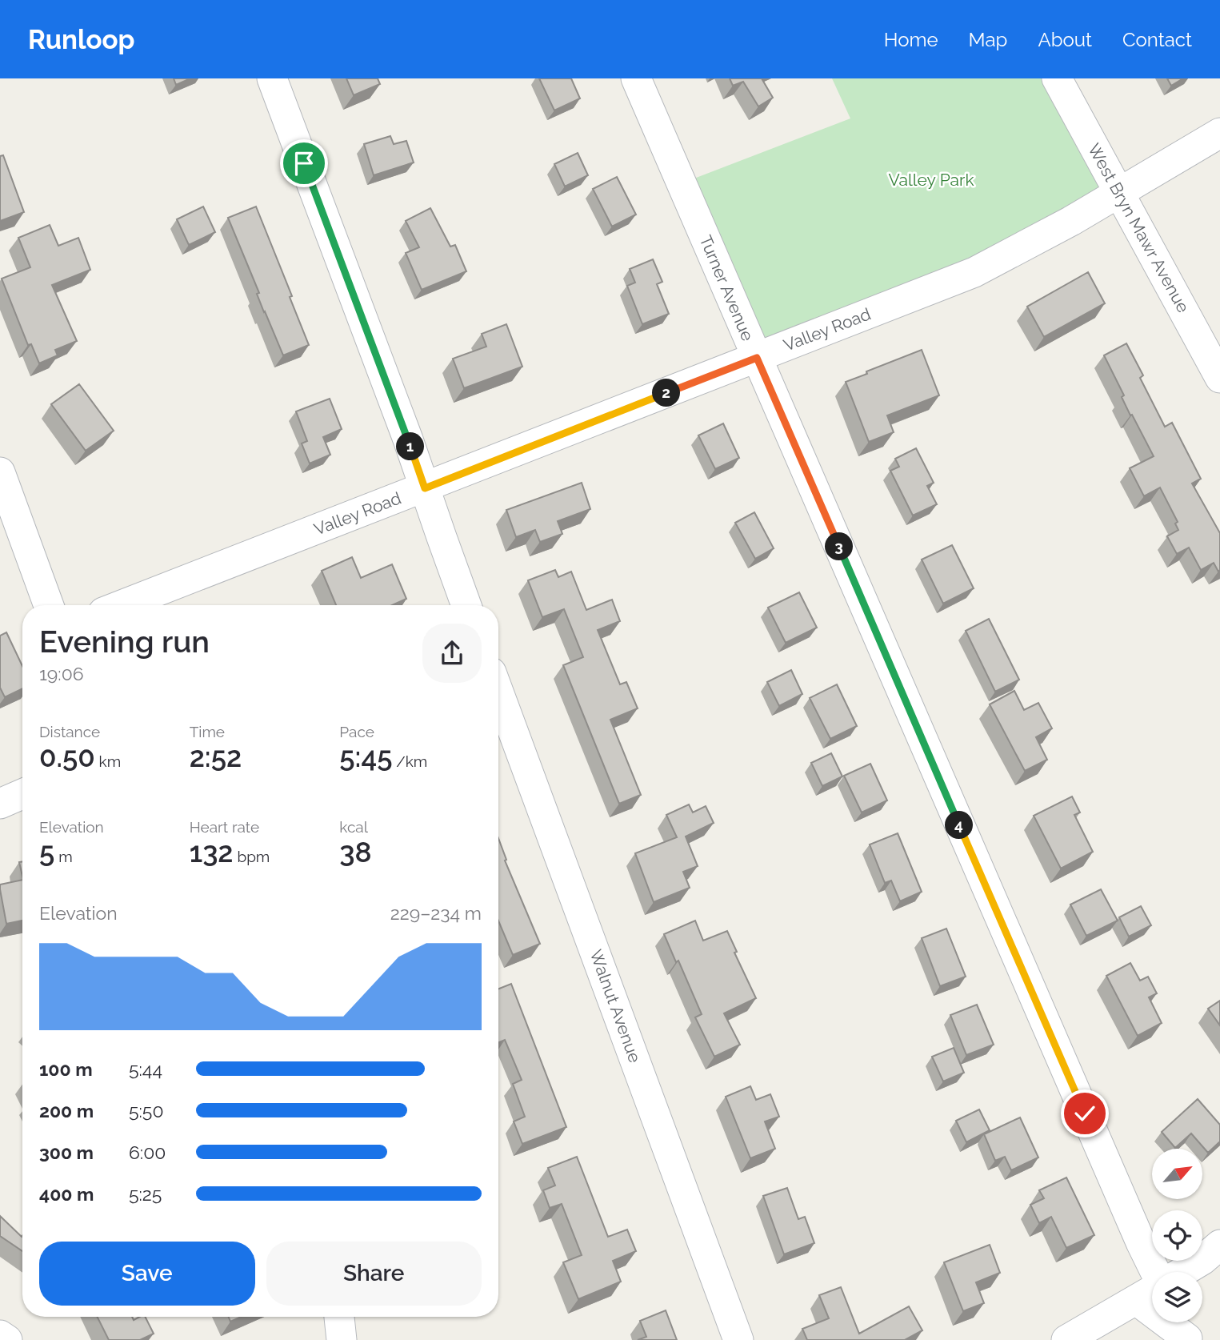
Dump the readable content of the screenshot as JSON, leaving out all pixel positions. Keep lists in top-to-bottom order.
{
  "streets": {
    "street": [
      "West Bryn Mawr Avenue",
      "Turner Avenue",
      "Valley Road",
      "Walnut Avenue"
    ]
  },
  "crossings": [
    ["West Bryn Mawr Avenue", "Valley Road"],
    ["Turner Avenue", "Valley Road"]
  ],
  "parks": ["Valley Park"],
  "north": "top right",
  "page": {
    "header": "Runloop",
    "nav": [
      "Home",
      "Map",
      "About",
      "Contact"
    ],
    "pins": [
      "2",
      "1",
      "3",
      "4"
    ],
    "heading": ["Evening run", "19:06"],
    "stats": [
      ["Distance", "0.50 km"],
      ["Time", "2:52"],
      ["Pace", "5:45 /km"],
      ["Elevation", "5 m"],
      ["Heart rate", "132 bpm"],
      ["kcal", "38"]
    ],
    "chart": ["Elevation", "229–234 m"],
    "list": [
      {
        "name": "100 m",
        "note": "5:44"
      },
      {
        "name": "200 m",
        "note": "5:50"
      },
      {
        "name": "300 m",
        "note": "6:00"
      },
      {
        "name": "400 m",
        "note": "5:25"
      }
    ],
    "buttons": ["Save", "Share"]
  }
}
